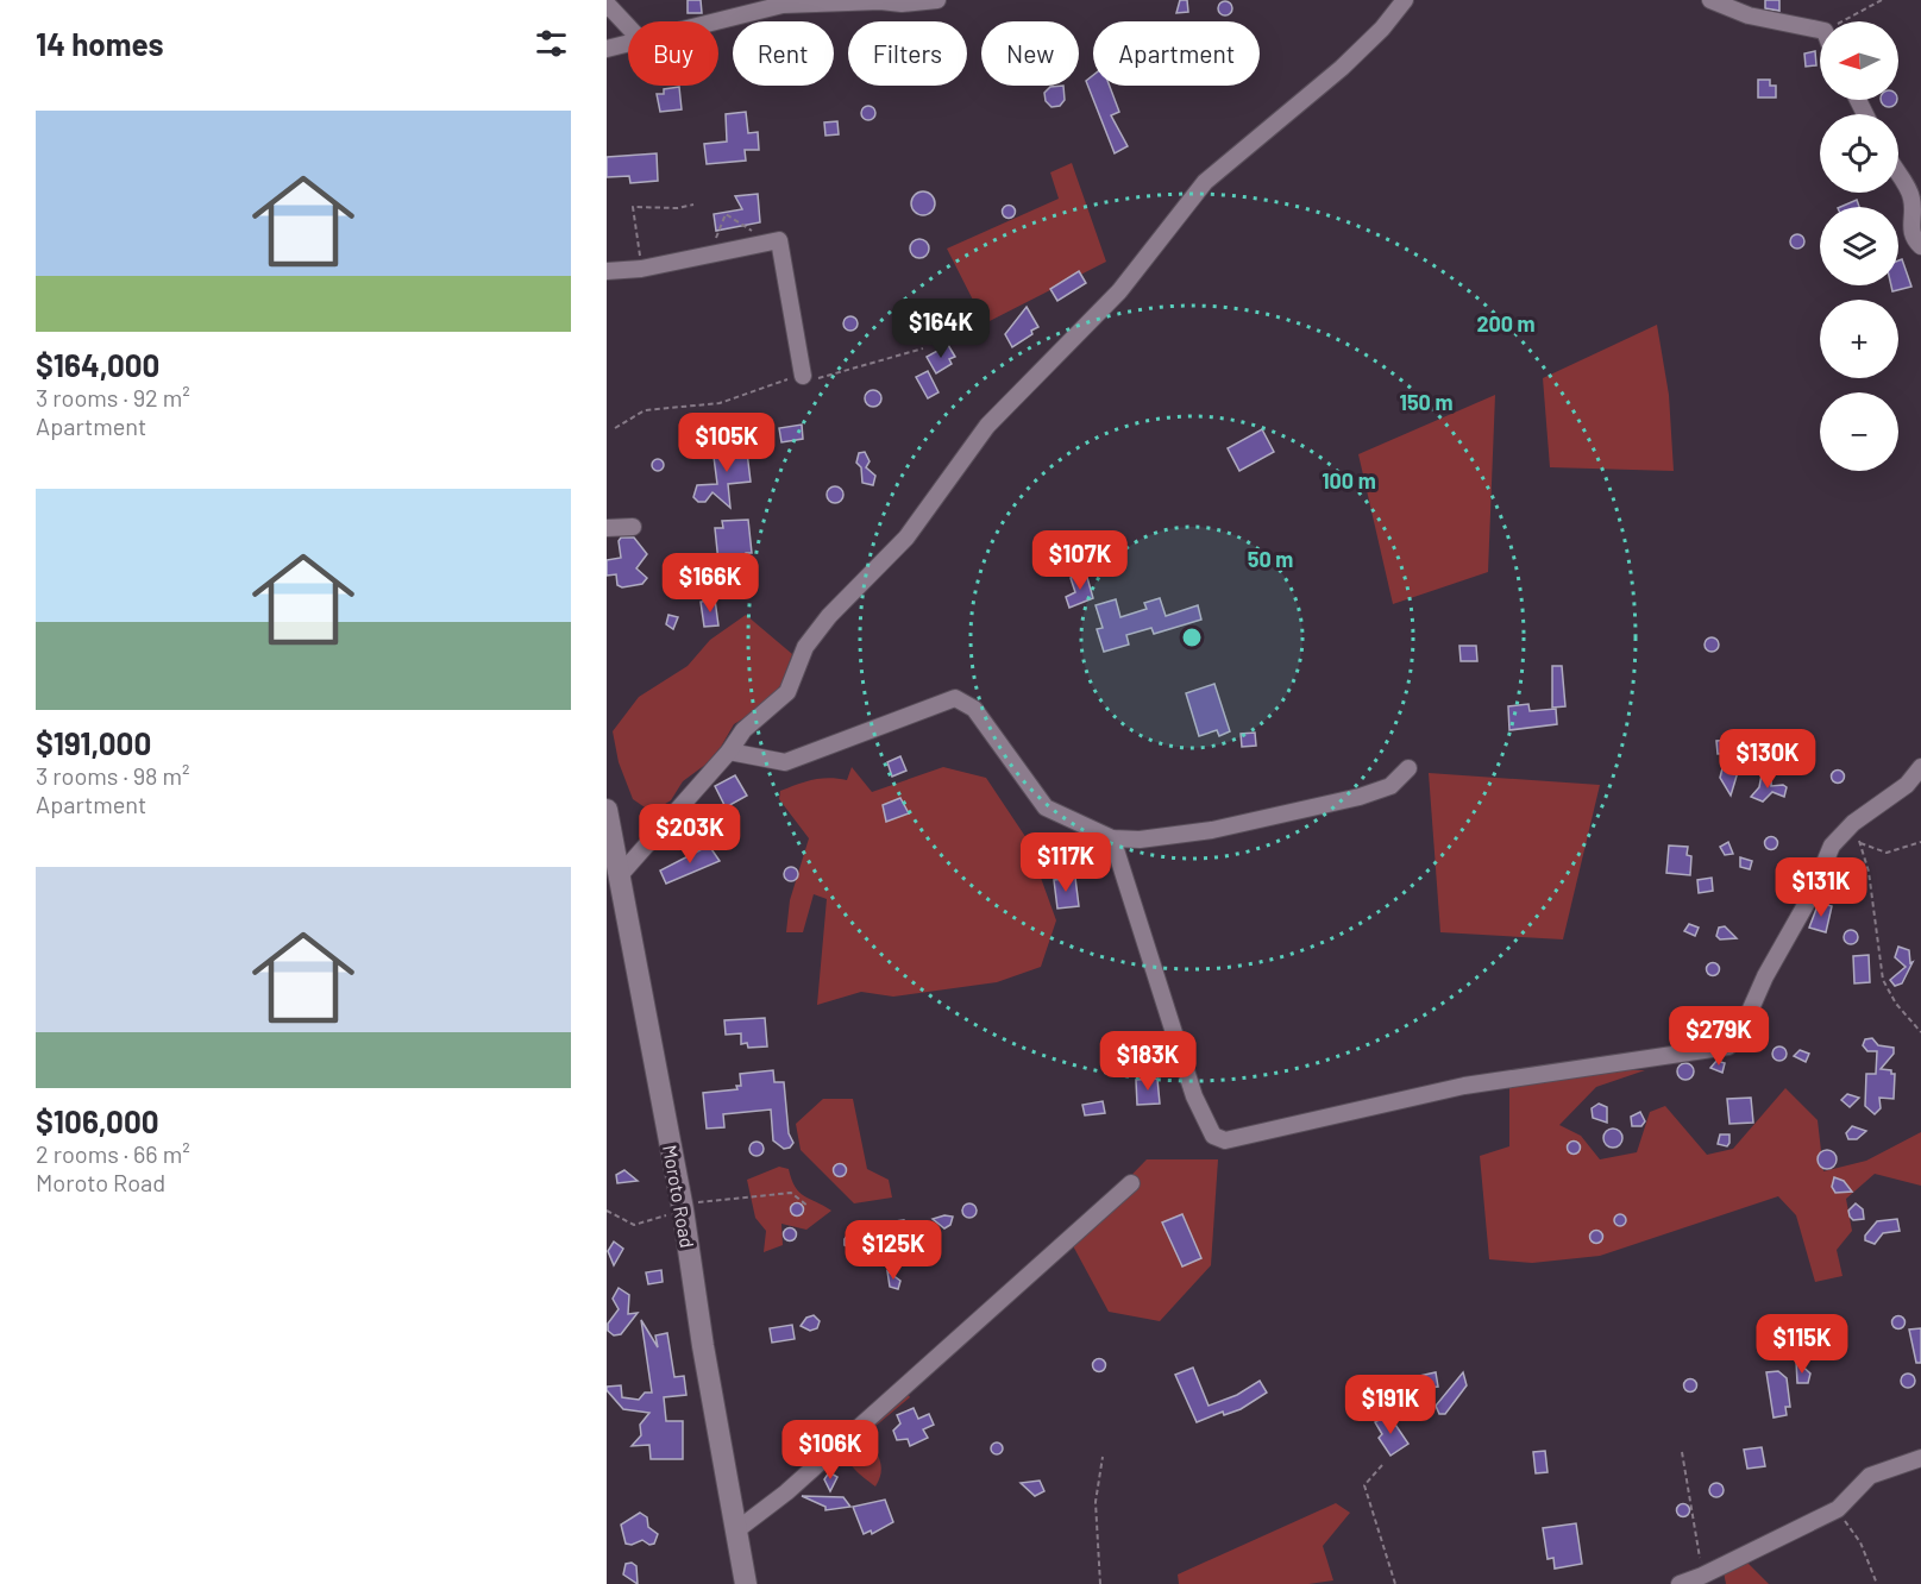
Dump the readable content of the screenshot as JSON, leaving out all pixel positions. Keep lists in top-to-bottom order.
{
  "streets": {
    "main road": ["Moroto Road"]
  },
  "north": "left",
  "page": {
    "heading": "14 homes",
    "map_buttons": ["+", "−"],
    "chip": [
      "Buy",
      "Rent",
      "Filters",
      "New",
      "Apartment"
    ],
    "list": [
      {
        "name": "$164,000",
        "note": "3 rooms · 92 m² · Apartment"
      },
      {
        "name": "$191,000",
        "note": "3 rooms · 98 m² · Apartment"
      },
      {
        "name": "$106,000",
        "note": "2 rooms · 66 m² · Moroto Road"
      }
    ],
    "price": [
      "$164K",
      "$105K",
      "$107K",
      "$166K",
      "$130K",
      "$203K",
      "$117K",
      "$131K",
      "$279K",
      "$183K",
      "$125K",
      "$115K",
      "$191K",
      "$106K"
    ]
  },
  "rings": [
    "200 m",
    "150 m",
    "100 m",
    "50 m"
  ]
}
